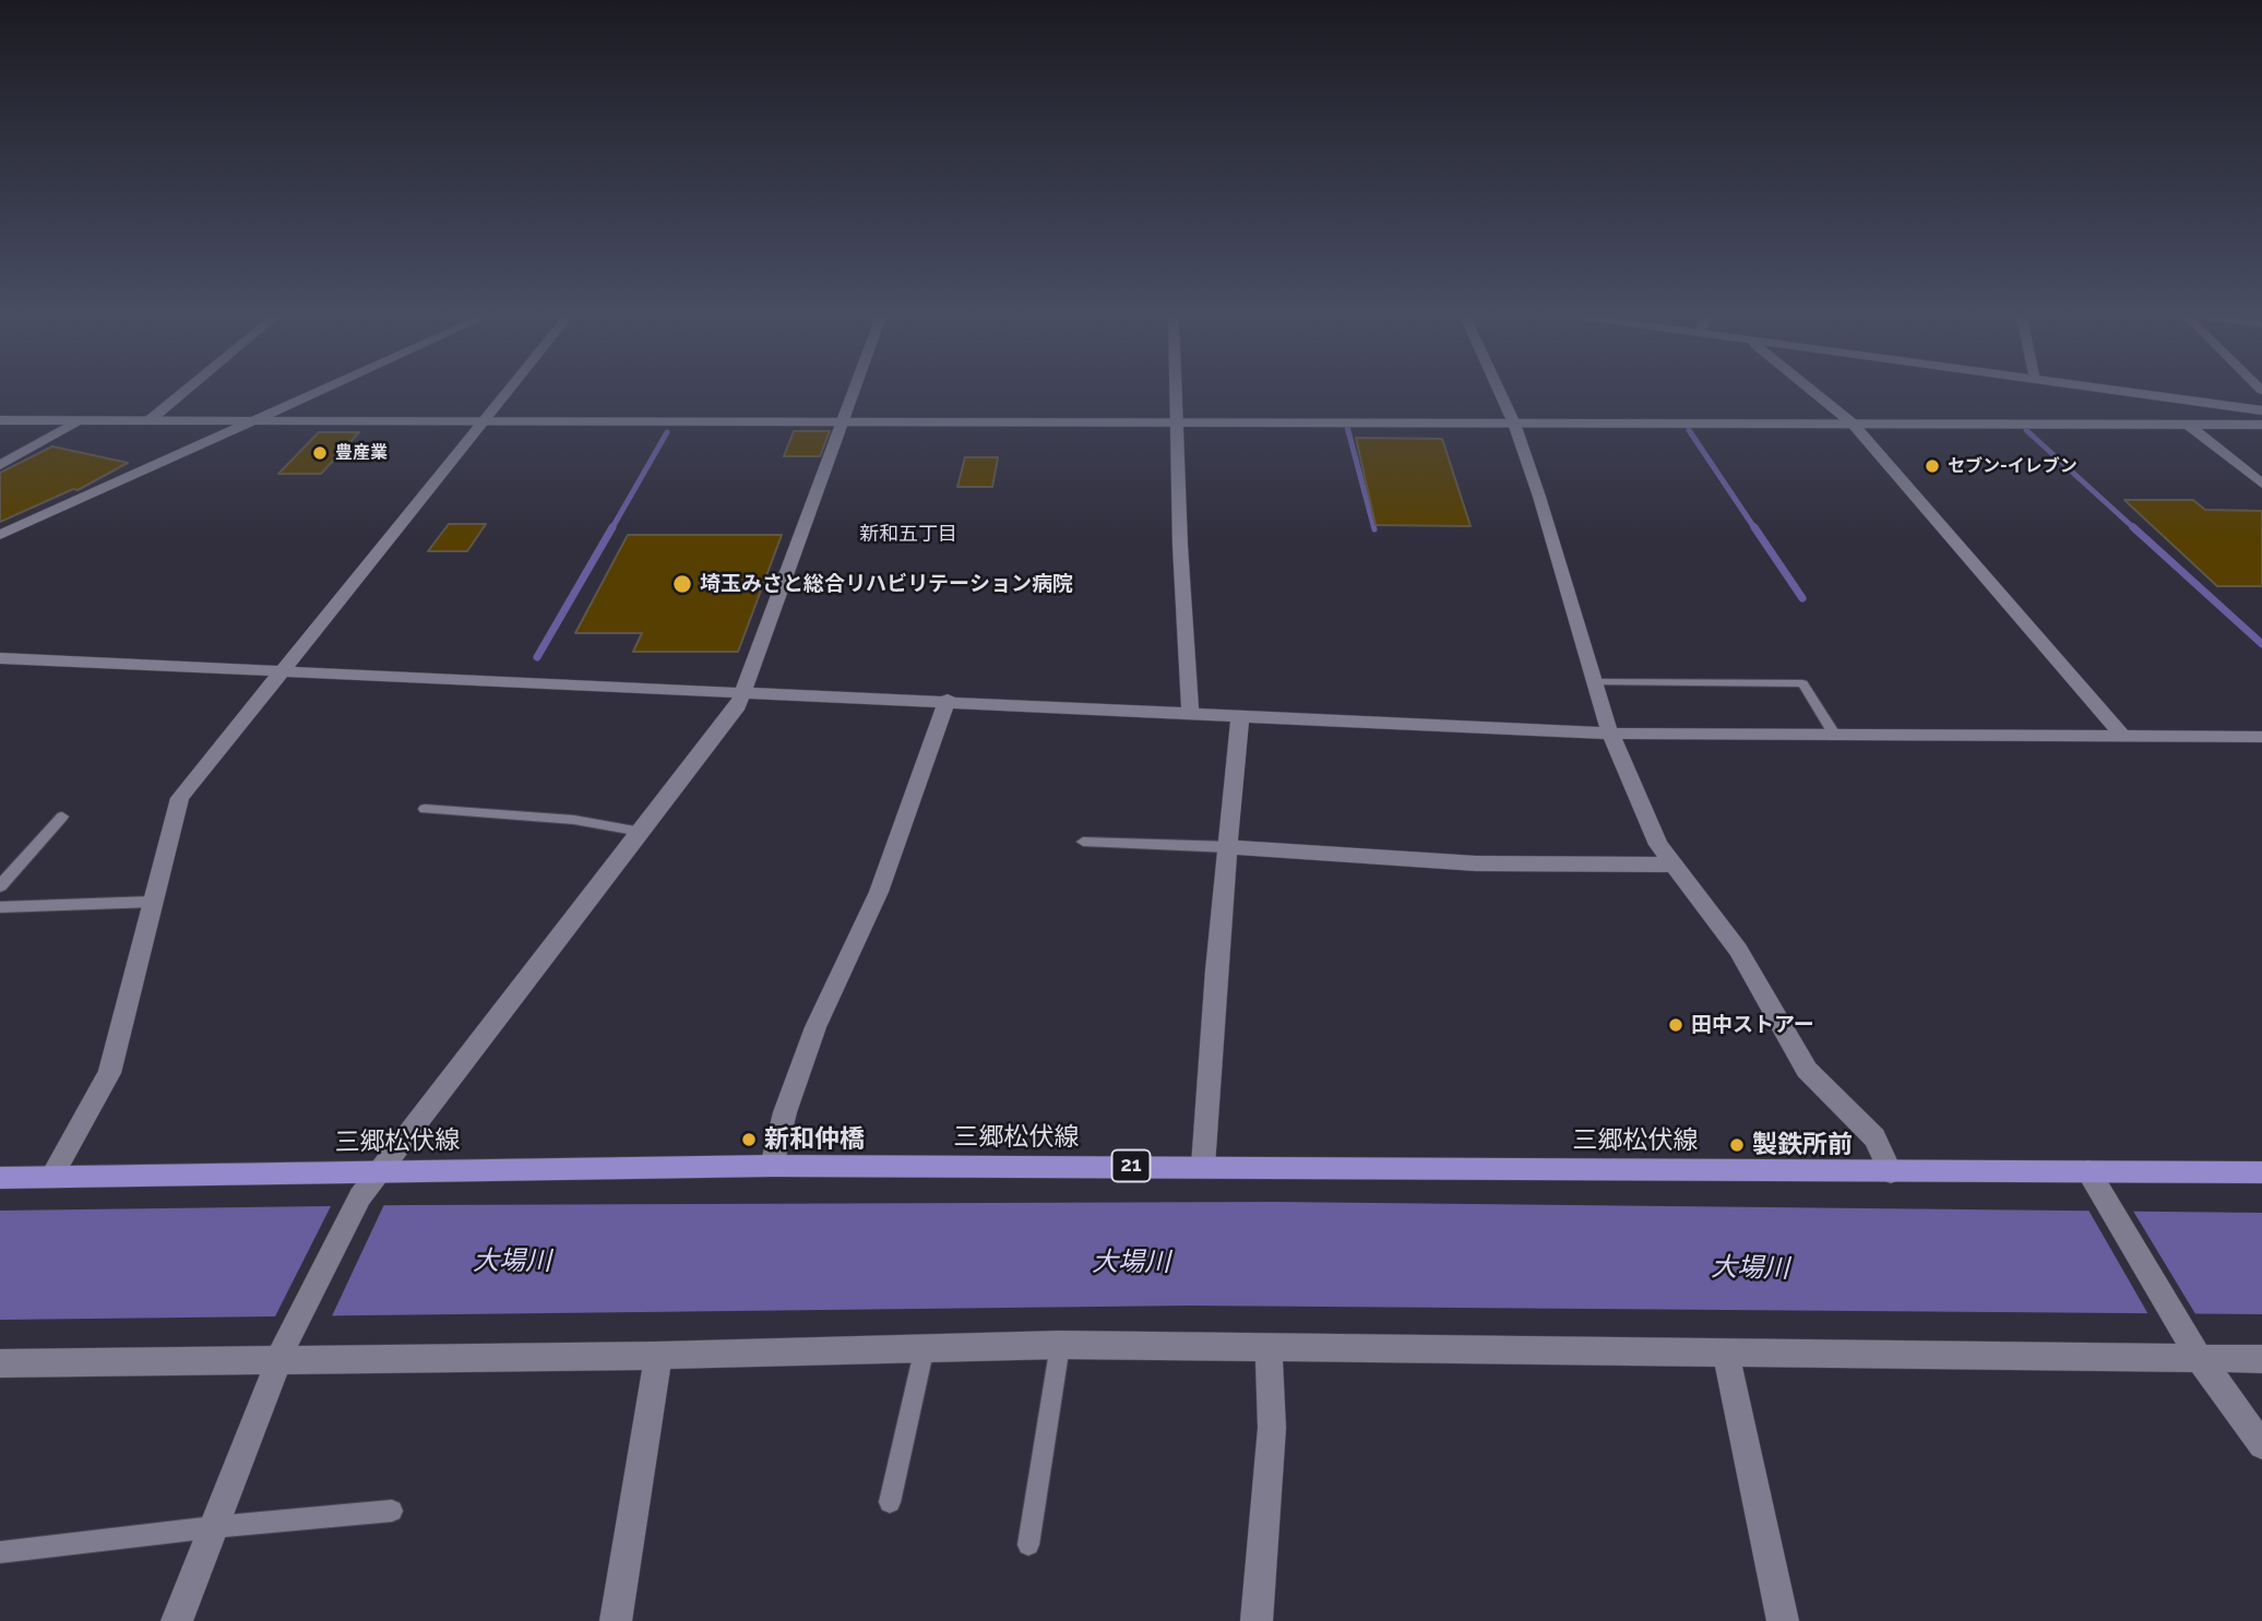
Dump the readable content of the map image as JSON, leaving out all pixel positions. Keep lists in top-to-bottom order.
{
  "streets": {
    "main road": ["三郷松伏線", "21"]
  },
  "districts": ["新和五丁目"],
  "water": ["大場川"],
  "places": [
    "豊産業",
    "セブン-イレブン",
    "埼玉みさと総合リハビリテーション病院",
    "田中ストアー",
    "新和仲橋",
    "製鉄所前"
  ]
}
